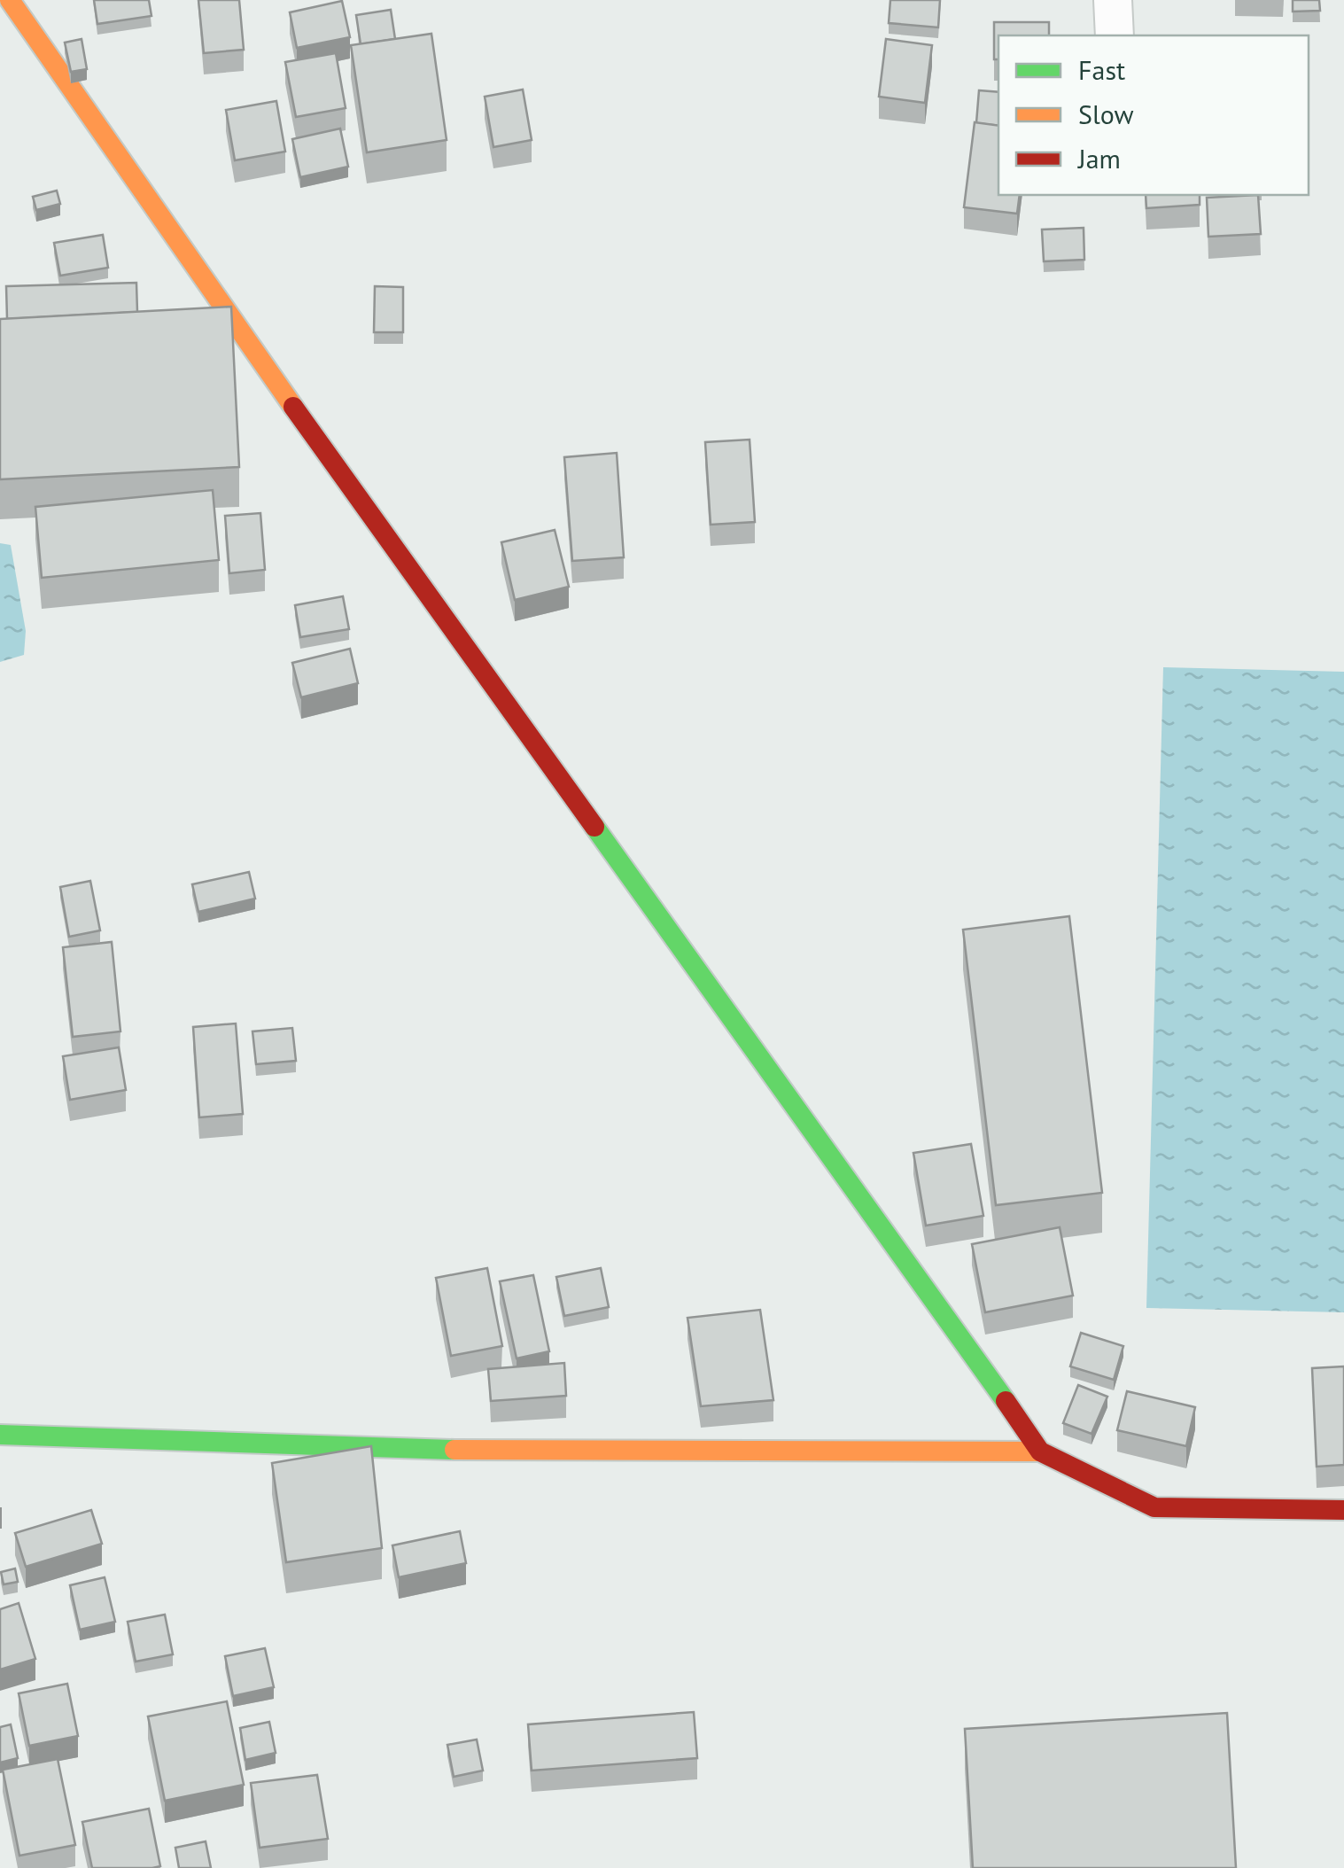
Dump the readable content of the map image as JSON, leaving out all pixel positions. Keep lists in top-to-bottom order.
{
  "legend": ["Fast", "Slow", "Jam"]
}
